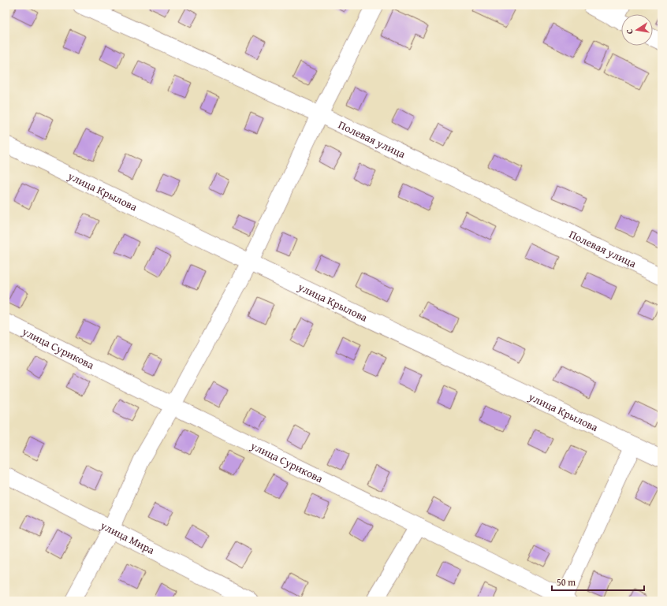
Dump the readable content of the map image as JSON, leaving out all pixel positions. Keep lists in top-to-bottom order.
{
  "streets": {
    "street": [
      "Полевая улица",
      "улица Крылова",
      "улица Сурикова",
      "улица Мира"
    ]
  },
  "scale_bar": "50 m",
  "north": "left"
}
